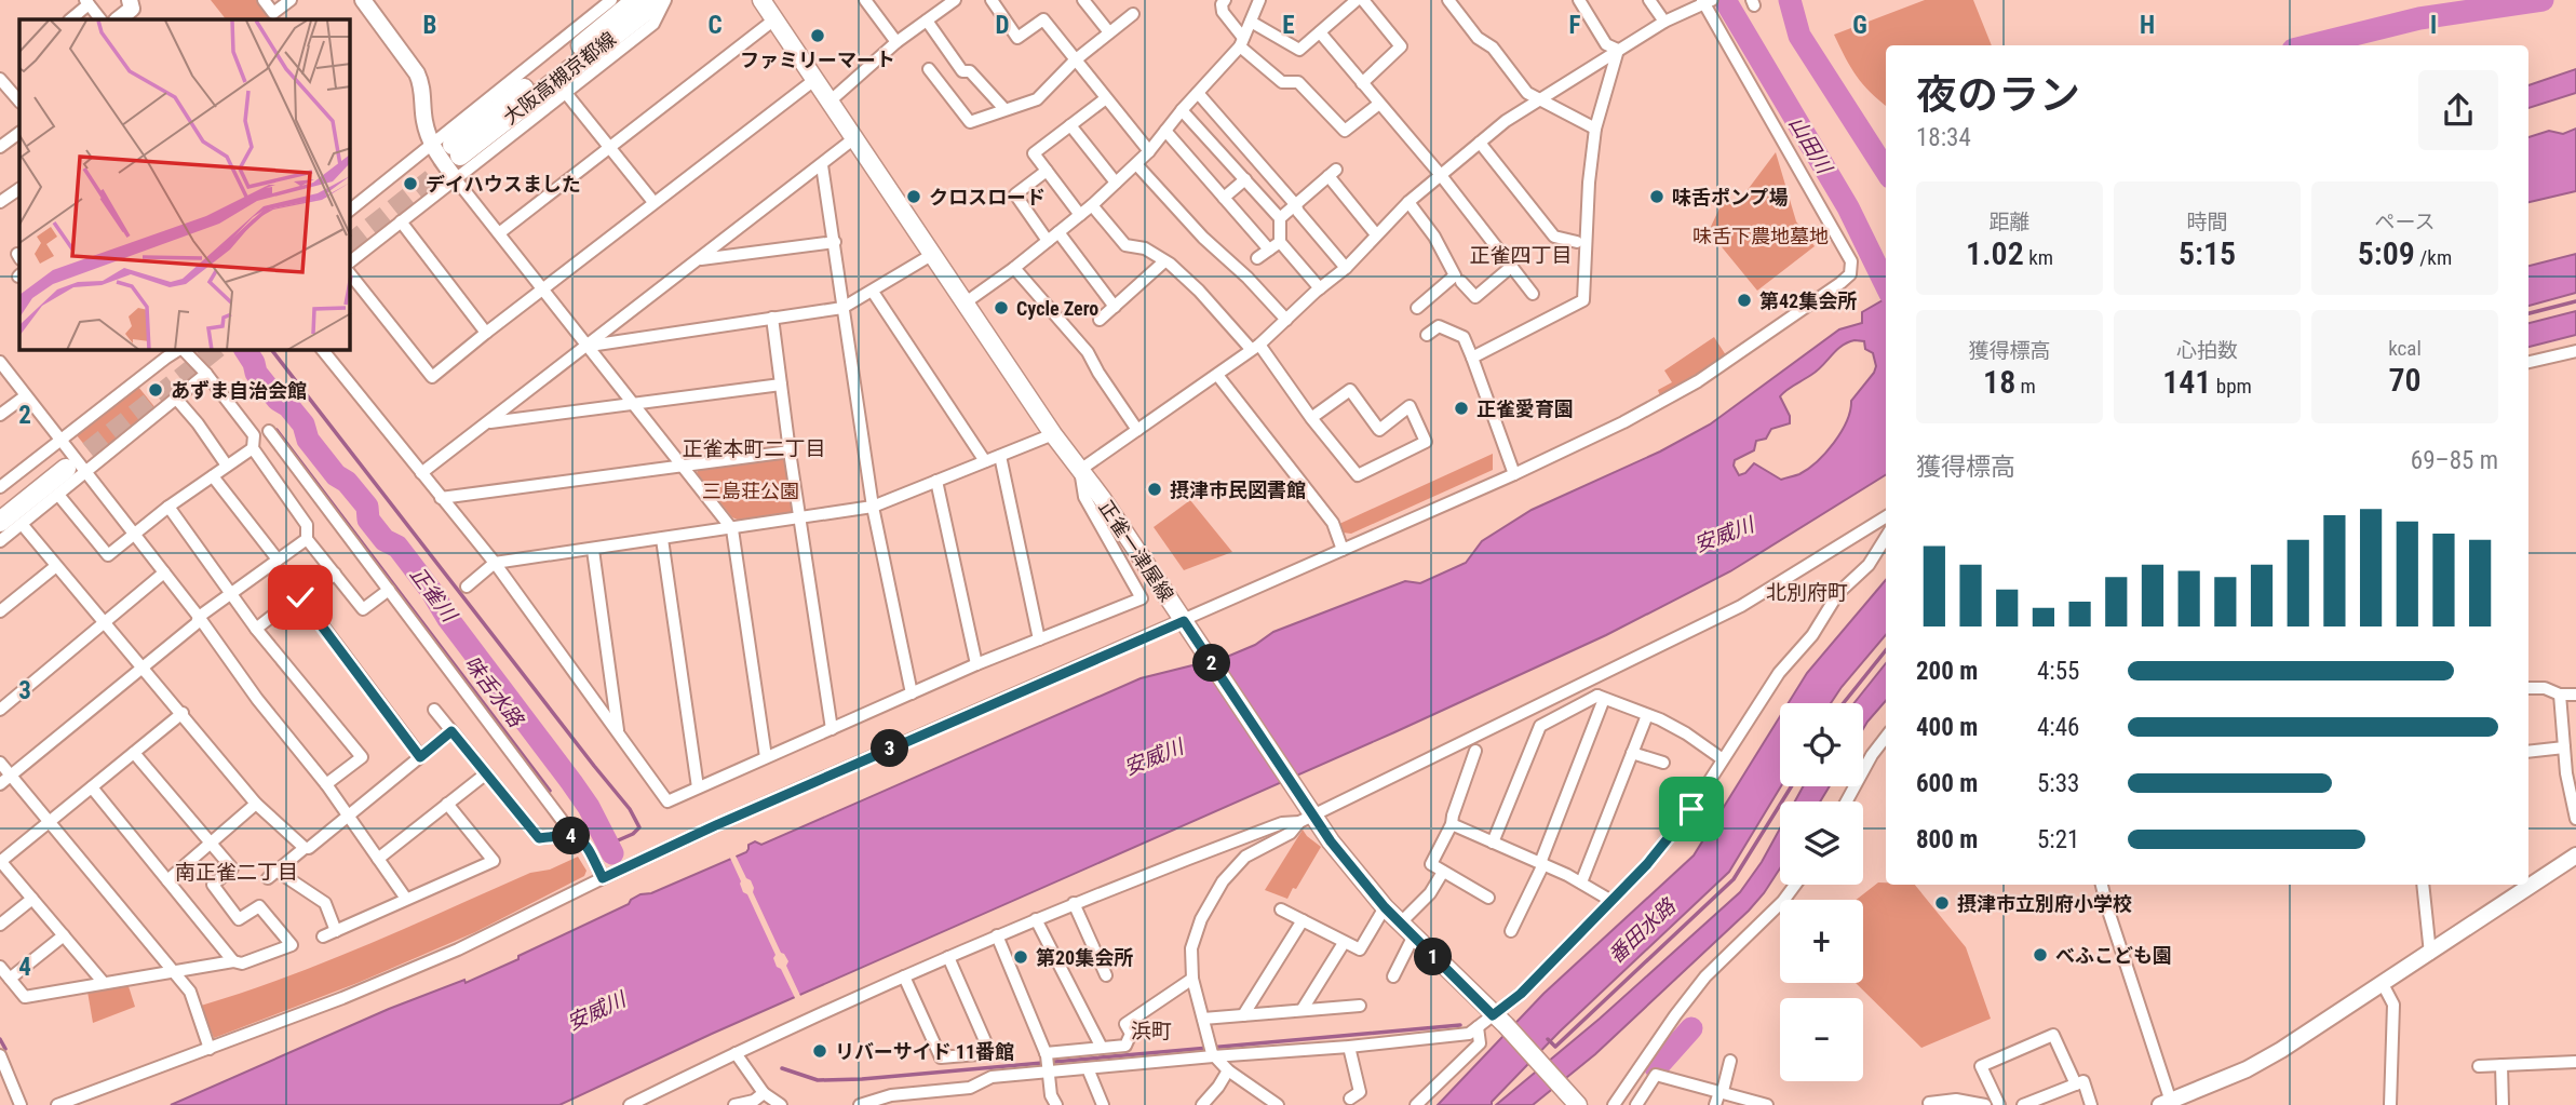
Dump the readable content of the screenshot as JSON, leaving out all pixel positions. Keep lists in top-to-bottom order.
{
  "streets": {
    "main road": ["大阪高槻京都線", "正雀一津屋線"]
  },
  "districts": [
    "正雀四丁目",
    "正雀本町二丁目",
    "北別府町",
    "南正雀二丁目",
    "浜町"
  ],
  "water": [
    "山田川",
    "安威川",
    "正雀川",
    "味舌水路",
    "番田水路"
  ],
  "parks": ["味舌下農地墓地", "三島荘公園"],
  "places": [
    "ファミリーマート",
    "デイハウスました",
    "クロスロード",
    "味舌ポンプ場",
    "第42集会所",
    "Cycle Zero",
    "あずま自治会館",
    "正雀愛育園",
    "摂津市民図書館",
    "摂津市立別府小学校",
    "べふこども園",
    "第20集会所",
    "リバーサイド 11番館"
  ],
  "page": {
    "heading": ["夜のラン", "18:34"],
    "stats": [
      ["距離", "1.02 km"],
      ["時間", "5:15"],
      ["ペース", "5:09 /km"],
      ["獲得標高", "18 m"],
      ["心拍数", "141 bpm"],
      ["kcal", "70"]
    ],
    "chart": ["獲得標高", "69–85 m"],
    "list": [
      {
        "name": "200 m",
        "note": "4:55"
      },
      {
        "name": "400 m",
        "note": "4:46"
      },
      {
        "name": "600 m",
        "note": "5:33"
      },
      {
        "name": "800 m",
        "note": "5:21"
      }
    ],
    "pins": [
      "2",
      "3",
      "4",
      "1"
    ],
    "map_buttons": ["+", "−"]
  },
  "grid": {
    "columns": [
      "B",
      "C",
      "D",
      "E",
      "F",
      "G",
      "H",
      "I"
    ],
    "rows": ["2", "3", "4"]
  }
}
